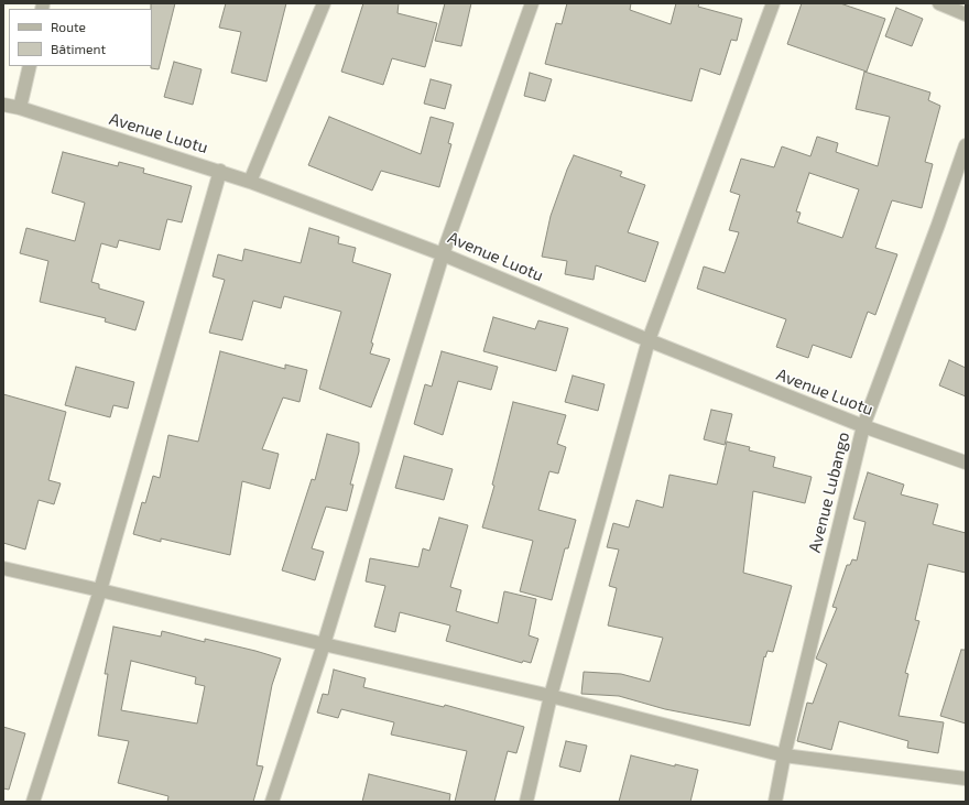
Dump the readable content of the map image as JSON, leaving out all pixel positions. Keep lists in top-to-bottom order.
{
  "streets": {
    "street": ["Avenue Luotu", "Avenue Lubango"]
  },
  "crossings": [
    ["Avenue Luotu", "Avenue Lubango"]
  ],
  "legend": ["Route", "Bâtiment"]
}
